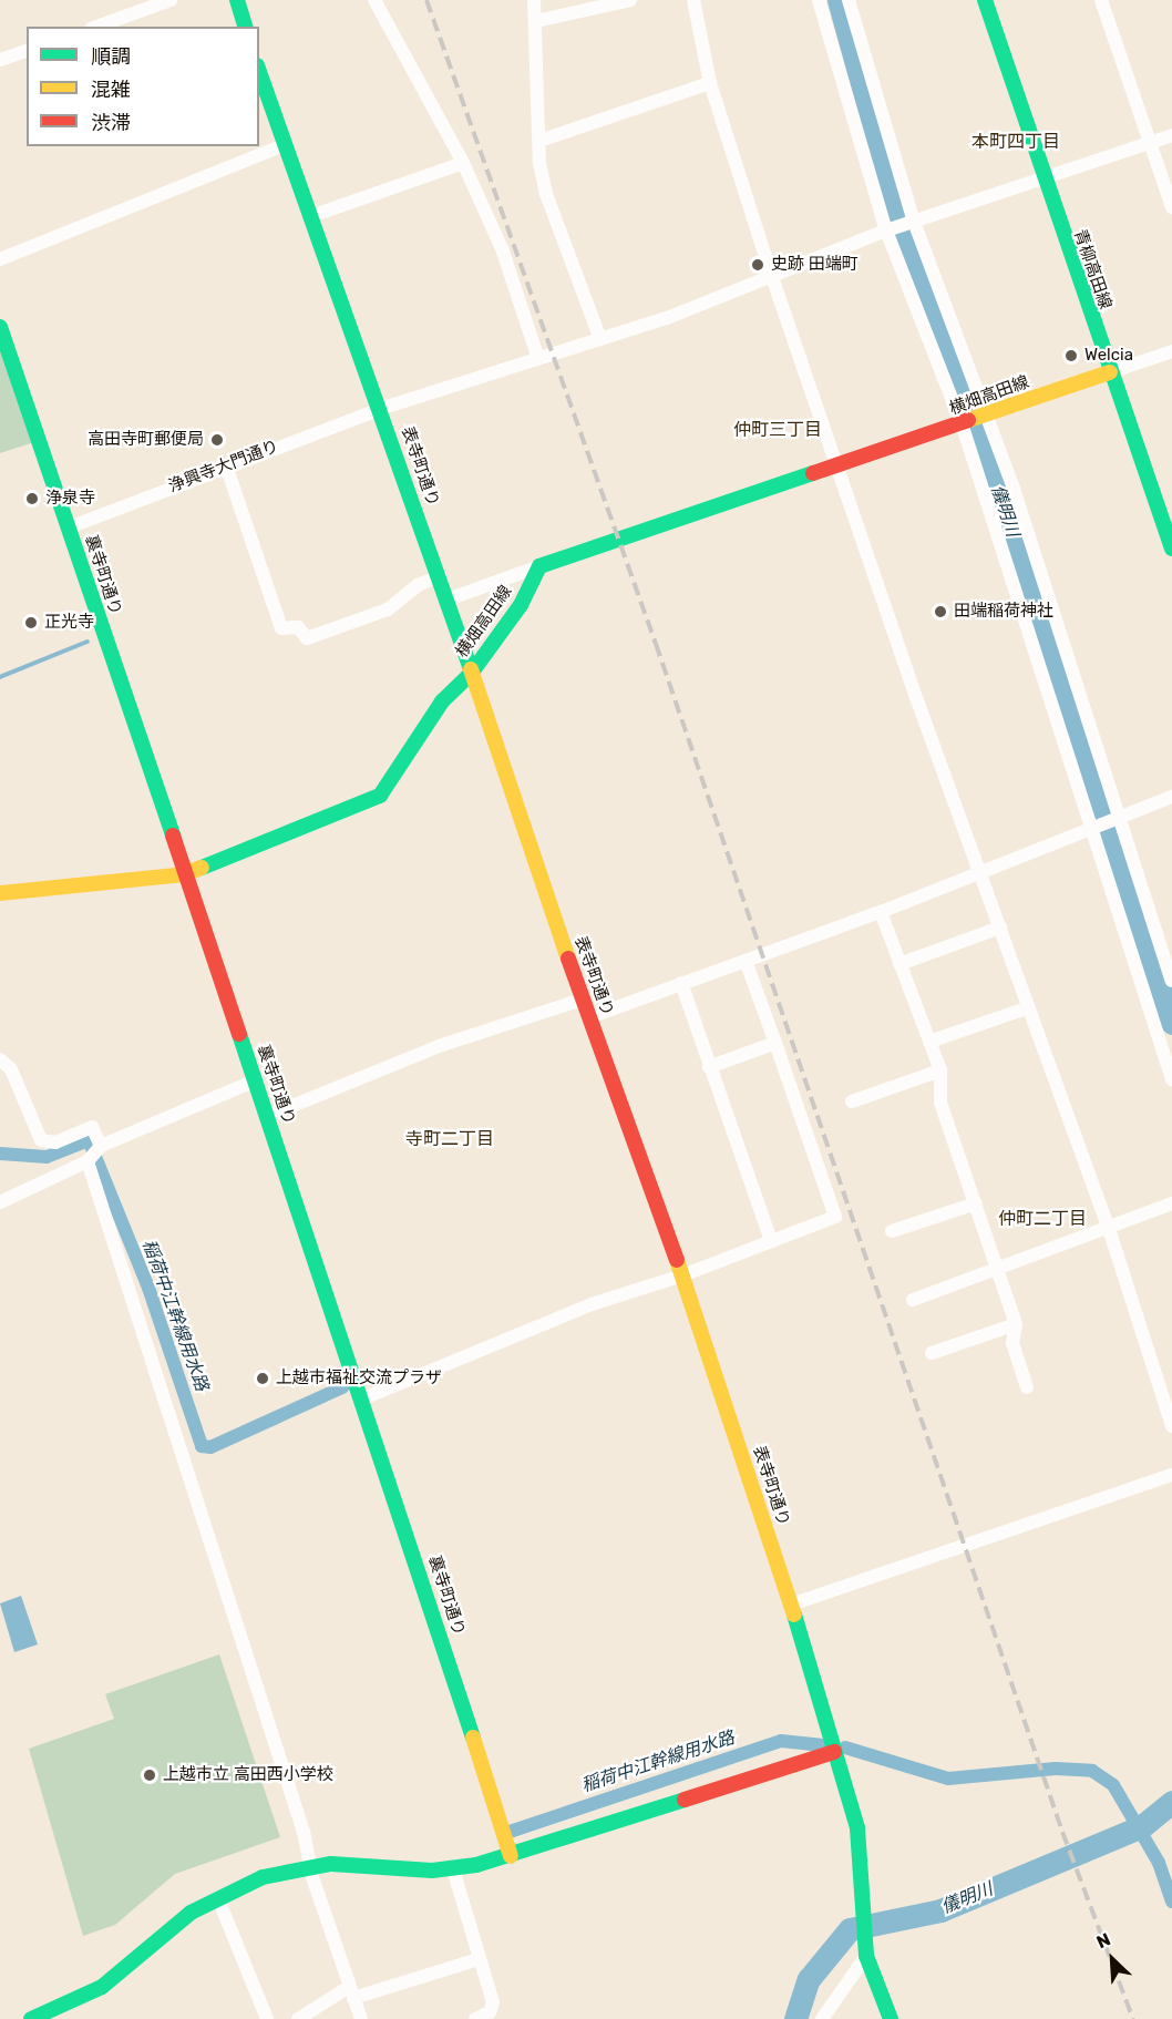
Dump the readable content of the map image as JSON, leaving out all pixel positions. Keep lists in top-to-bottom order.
{
  "streets": {
    "street": [
      "青柳高田線",
      "横畑高田線",
      "浄興寺大門通り",
      "表寺町通り",
      "裏寺町通り"
    ]
  },
  "crossings": [
    ["青柳高田線", "横畑高田線"],
    ["青柳高田線", "浄興寺大門通り"],
    ["横畑高田線", "表寺町通り"],
    ["横畑高田線", "裏寺町通り"],
    ["浄興寺大門通り", "表寺町通り"],
    ["浄興寺大門通り", "裏寺町通り"]
  ],
  "districts": [
    "本町四丁目",
    "仲町三丁目",
    "寺町二丁目",
    "仲町二丁目"
  ],
  "water": ["儀明川", "稲荷中江幹線用水路"],
  "places": [
    "史跡 田端町",
    "Welcia",
    "高田寺町郵便局",
    "浄泉寺",
    "田端稲荷神社",
    "正光寺",
    "上越市福祉交流プラザ",
    "上越市立 高田西小学校"
  ],
  "legend": ["順調", "混雑", "渋滞"],
  "north": "top left"
}
